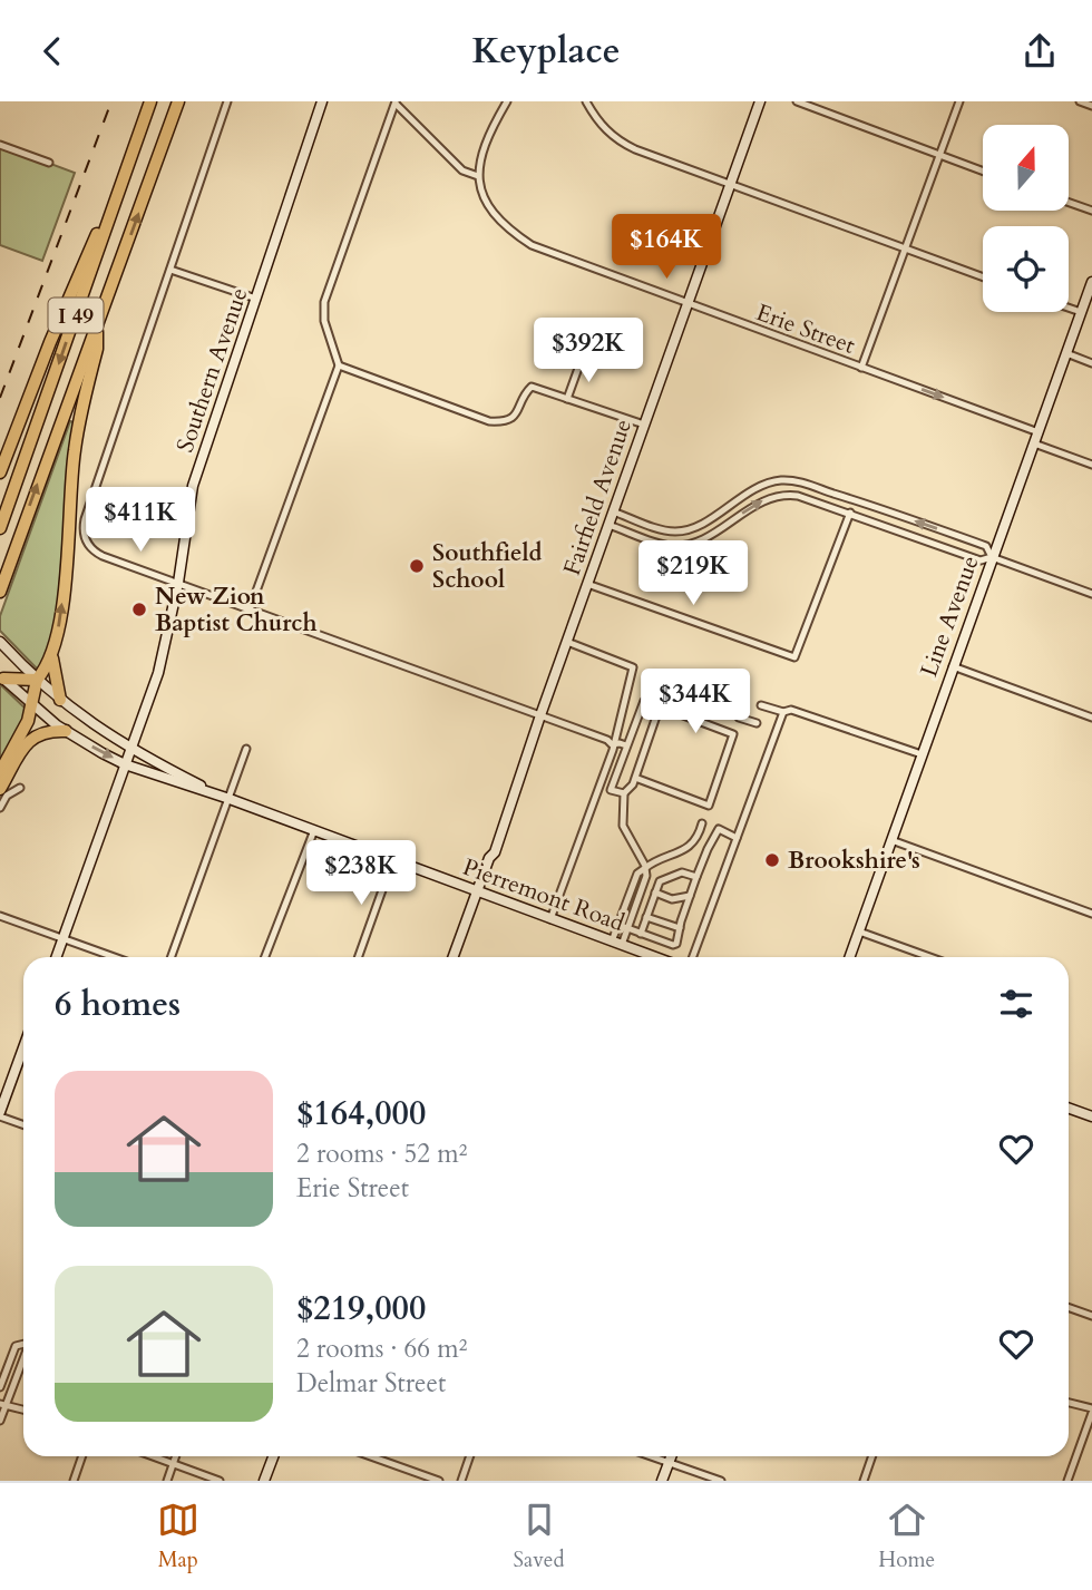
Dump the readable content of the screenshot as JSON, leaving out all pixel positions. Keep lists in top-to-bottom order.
{
  "streets": {
    "highway": ["I 49"],
    "street": [
      "Erie Street",
      "Southern Avenue",
      "Fairfield Avenue",
      "Line Avenue",
      "Pierremont Road"
    ]
  },
  "crossings": [
    ["Erie Street", "Fairfield Avenue"],
    ["Erie Street", "Line Avenue"],
    ["Southern Avenue", "Pierremont Road"],
    ["Fairfield Avenue", "Pierremont Road"]
  ],
  "places": ["Southfield School", "New Zion Baptist Church", "Brookshire's"],
  "north": "top",
  "page": {
    "header": "Keyplace",
    "price": [
      "$164K",
      "$392K",
      "$411K",
      "$219K",
      "$344K",
      "$238K"
    ],
    "heading": "6 homes",
    "list": [
      {
        "name": "$164,000",
        "note": "2 rooms · 52 m² · Erie Street"
      },
      {
        "name": "$219,000",
        "note": "2 rooms · 66 m² · Delmar Street"
      }
    ],
    "tabs": ["Map", "Saved", "Home"]
  }
}
